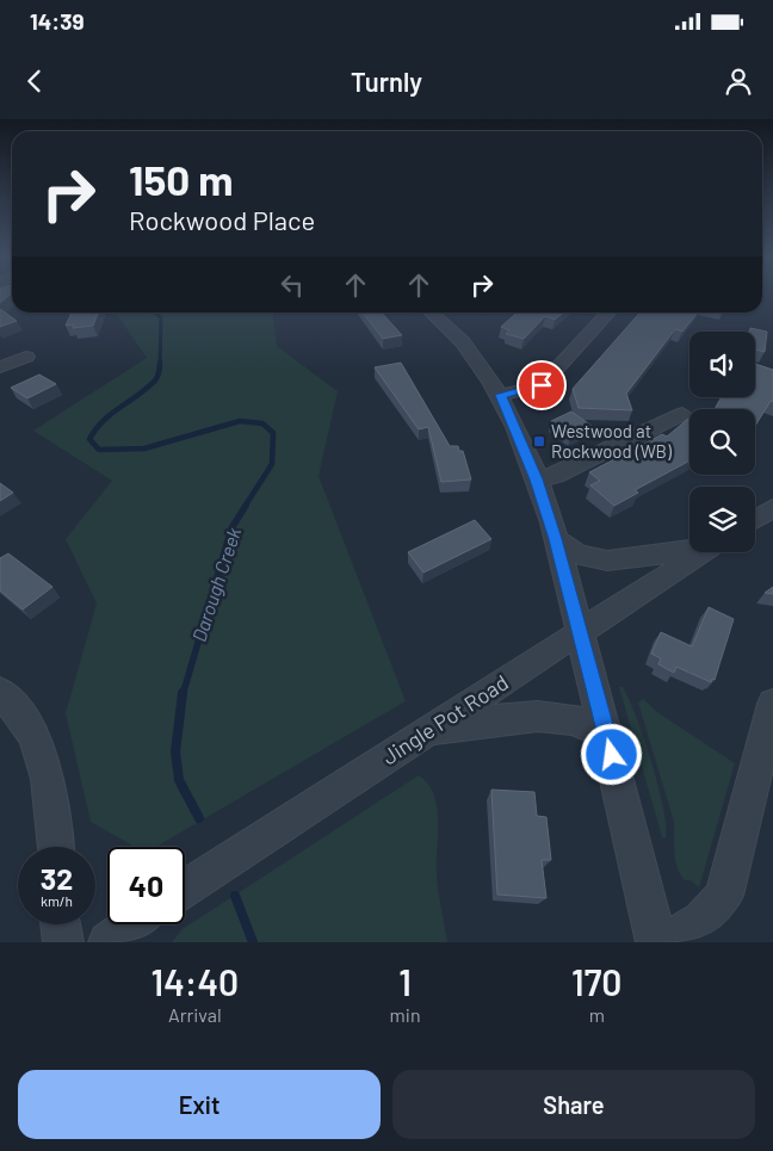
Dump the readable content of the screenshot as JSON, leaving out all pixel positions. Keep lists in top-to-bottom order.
{
  "streets": {
    "street": ["Jingle Pot Road"]
  },
  "water": ["Darough Creek"],
  "places": {
    "transit": ["Westwood at Rockwood (WB)"]
  },
  "page": {
    "status": "14:39",
    "header": "Turnly",
    "turn": ["150 m", "Rockwood Place"],
    "speed": "32 km/h",
    "limit": "40",
    "eta": [
      "14:40",
      "Arrival",
      "1",
      "min",
      "170",
      "m"
    ],
    "buttons": ["Exit", "Share"]
  }
}
